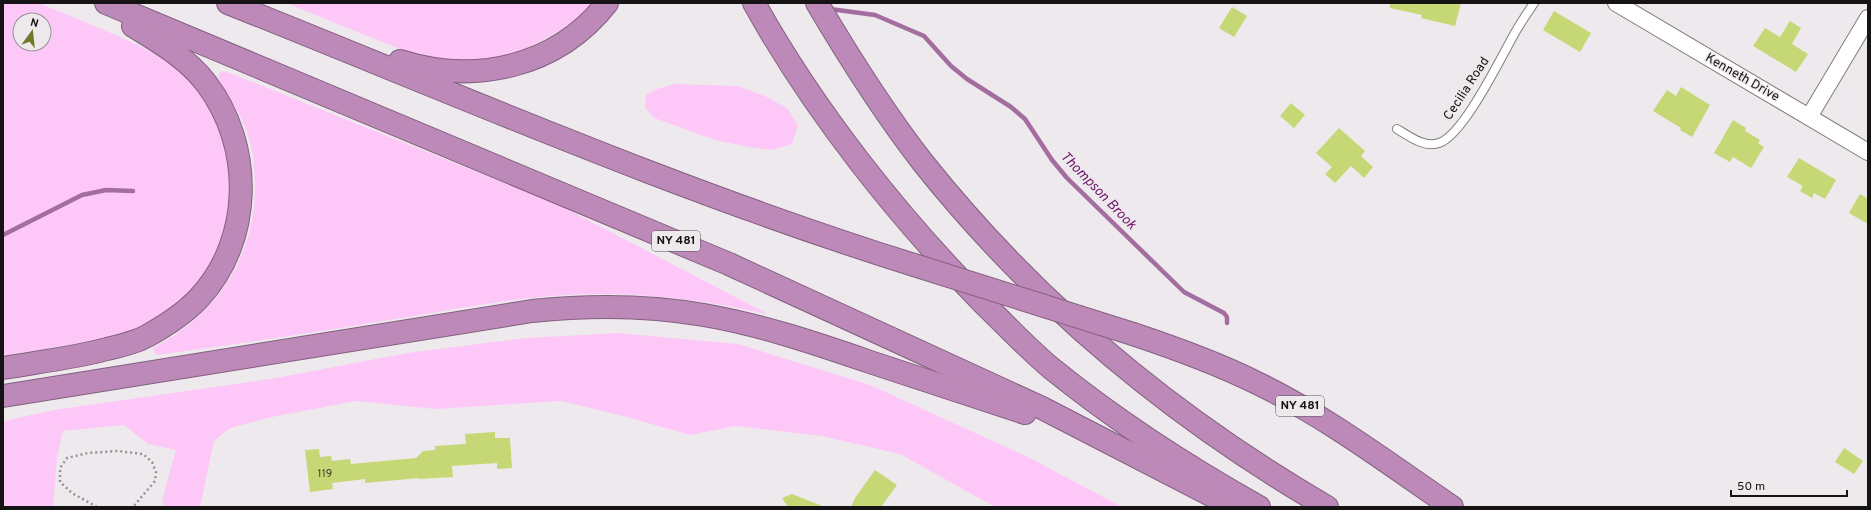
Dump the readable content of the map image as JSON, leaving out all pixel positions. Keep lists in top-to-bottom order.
{
  "streets": {
    "highway": ["NY 481"],
    "street": ["Kenneth Drive"],
    "lane": ["Cecilia Road"]
  },
  "water": ["Thompson Brook"],
  "house_numbers": ["119"],
  "scale_bar": "50 m",
  "north": "top"
}
